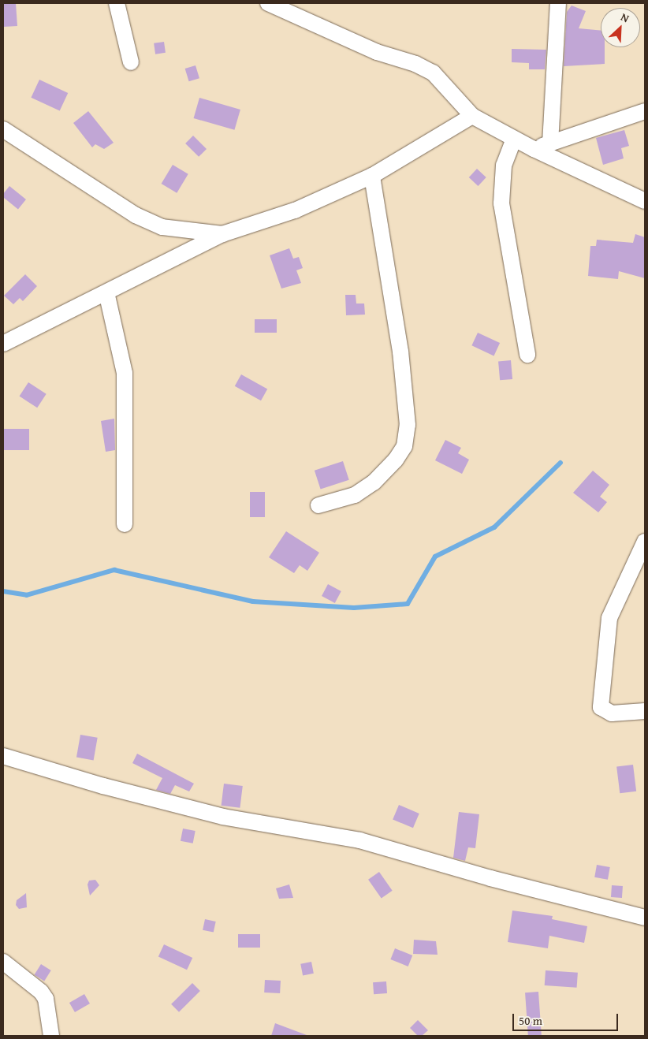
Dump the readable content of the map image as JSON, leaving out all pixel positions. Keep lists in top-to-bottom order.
{
  "scale_bar": "50 m",
  "north": "top right"
}
